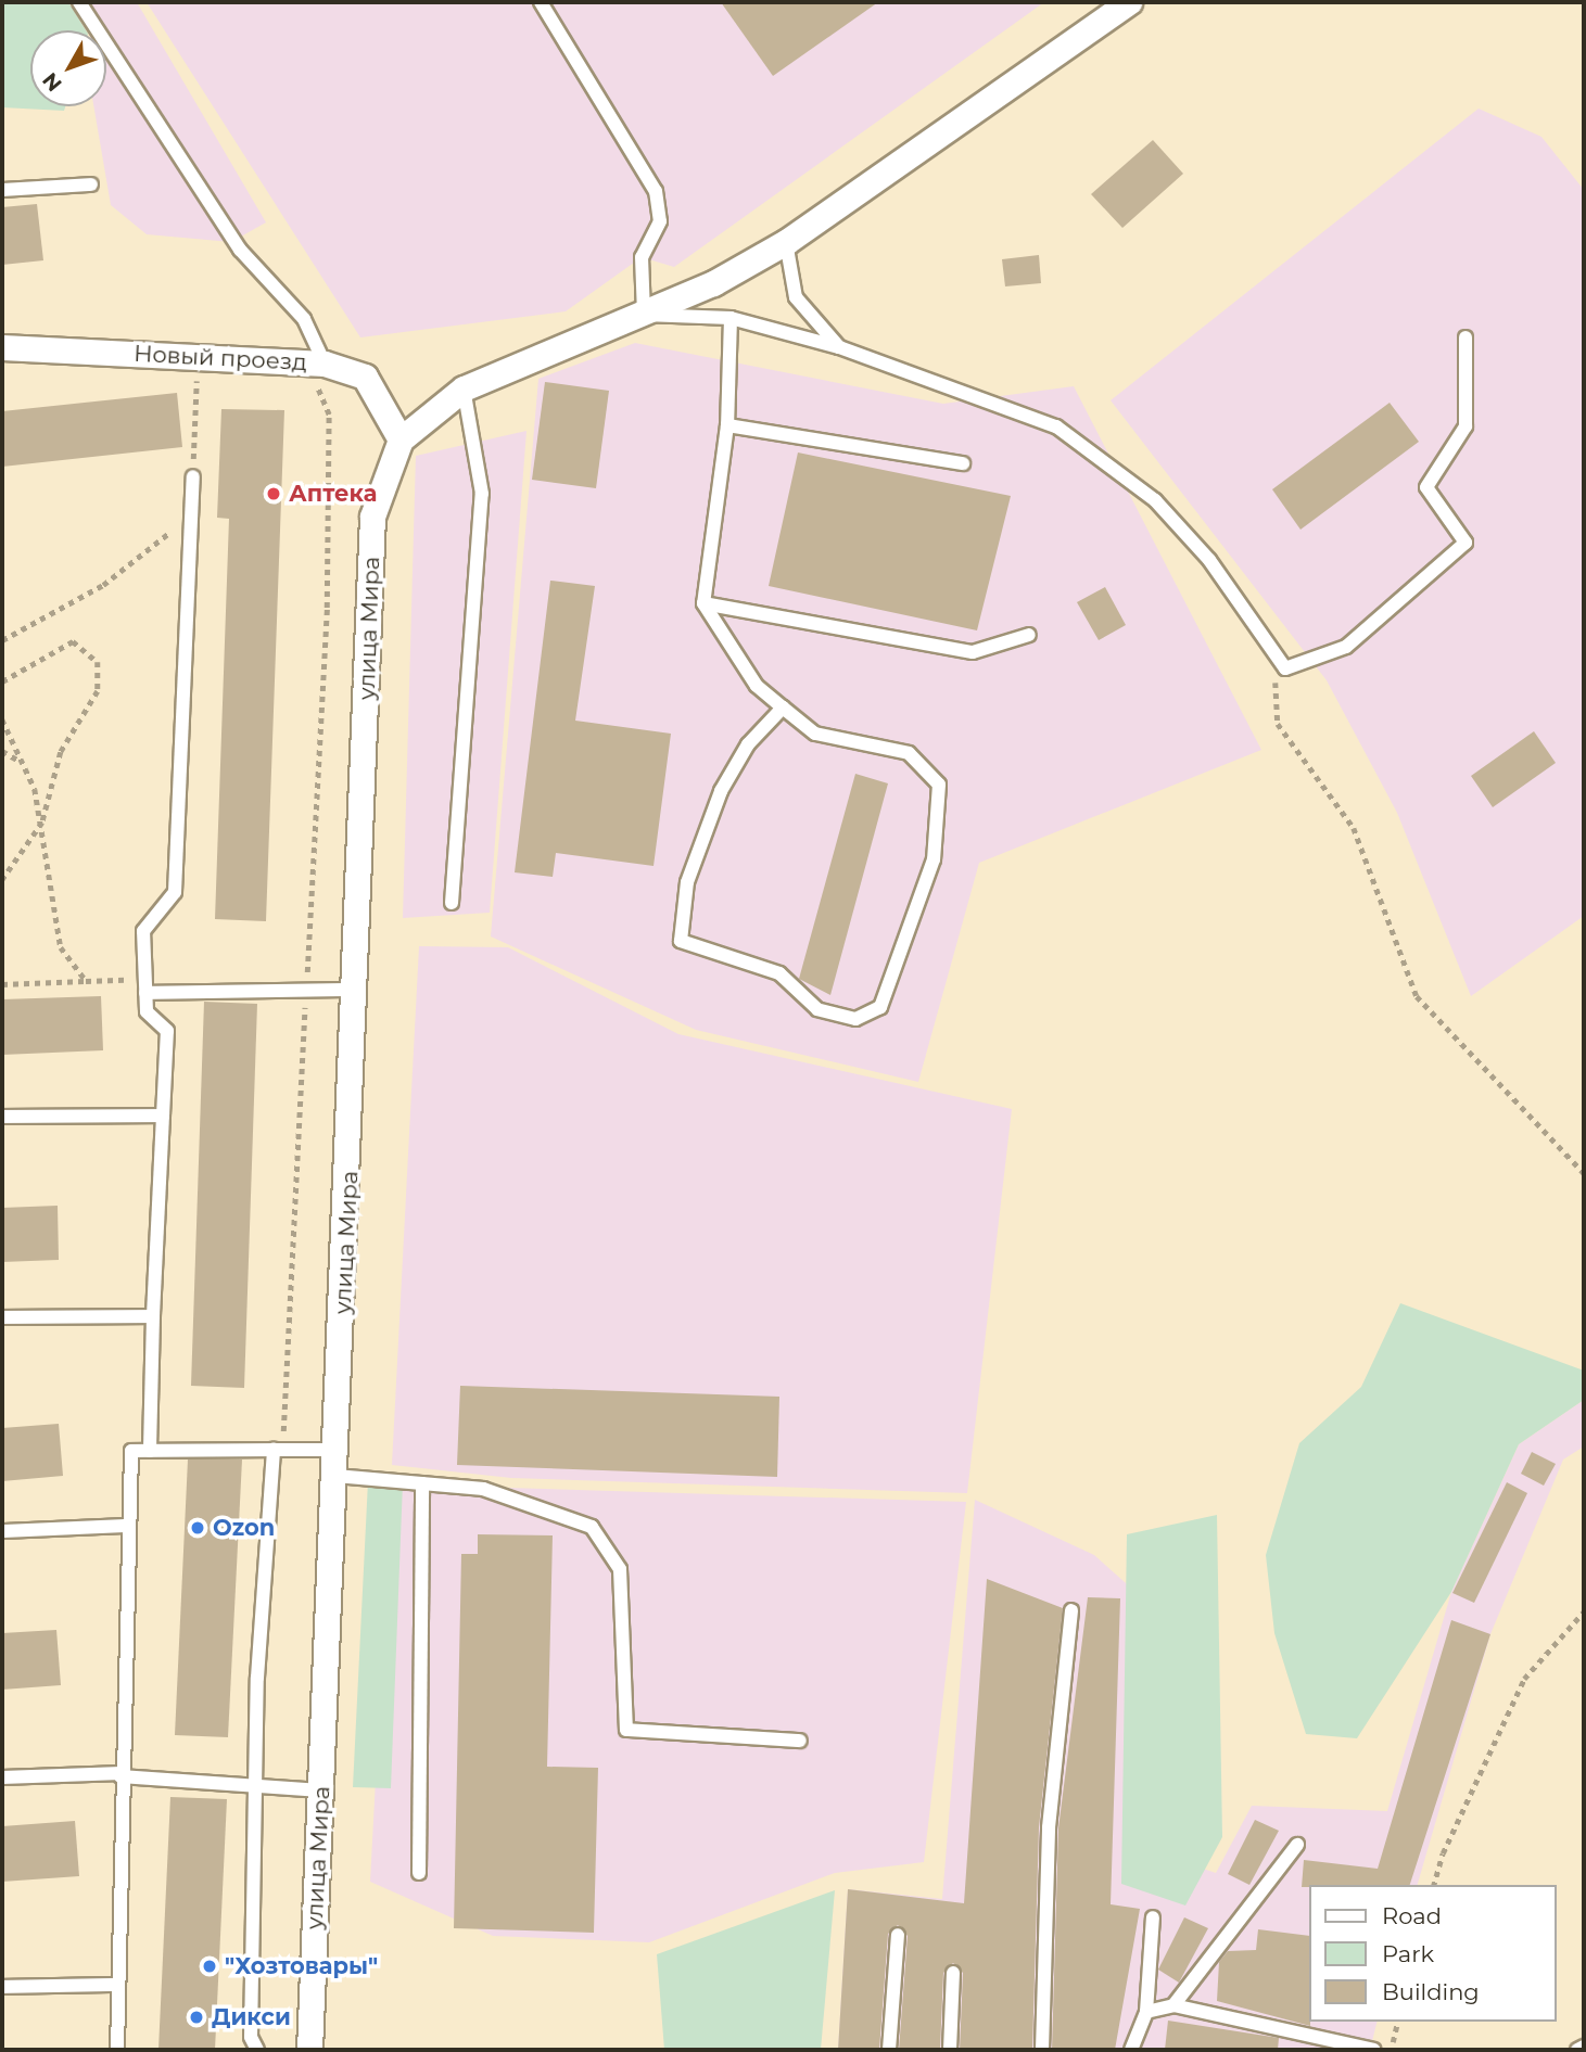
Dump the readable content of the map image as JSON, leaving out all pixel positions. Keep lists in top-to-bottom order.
{
  "streets": {
    "street": ["Новый проезд", "улица Мира"]
  },
  "crossings": [
    ["Новый проезд", "улица Мира"]
  ],
  "places": [
    "Аптека",
    "Ozon",
    "\"Хозтовары\"",
    "Дикси"
  ],
  "legend": ["Road", "Park", "Building"],
  "north": "bottom left"
}
